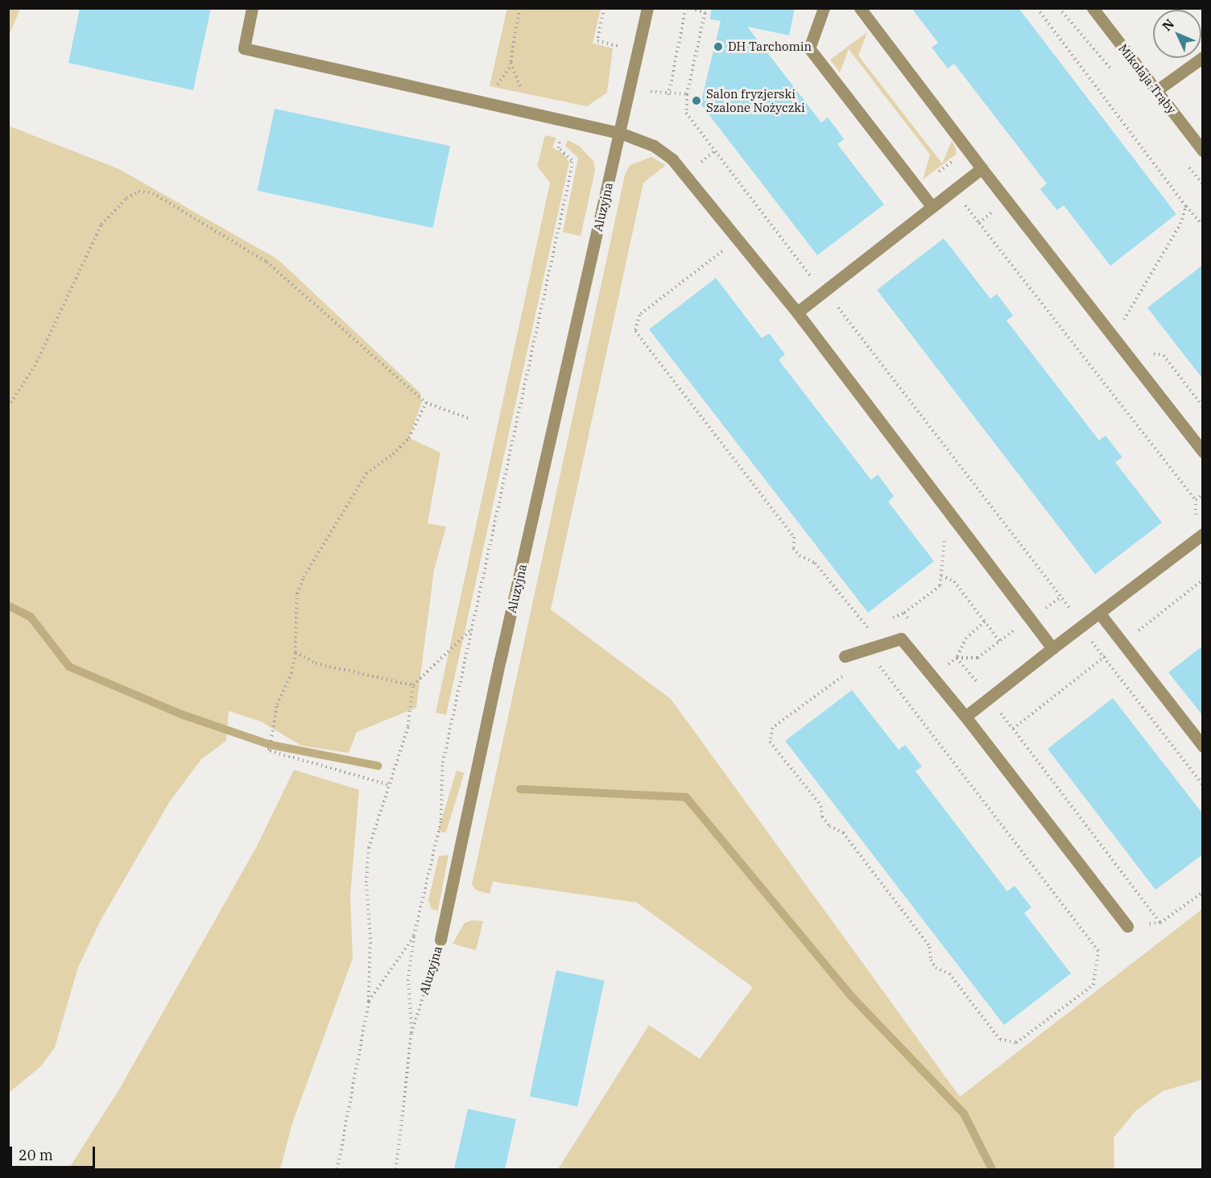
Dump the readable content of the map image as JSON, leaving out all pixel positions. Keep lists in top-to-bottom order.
{
  "streets": {
    "street": ["Mikołaja Trąby", "Aluzyjna"]
  },
  "places": ["DH Tarchomin", "Salon fryzjerski Szalone Nożyczki"],
  "scale_bar": "20 m",
  "north": "top left"
}
